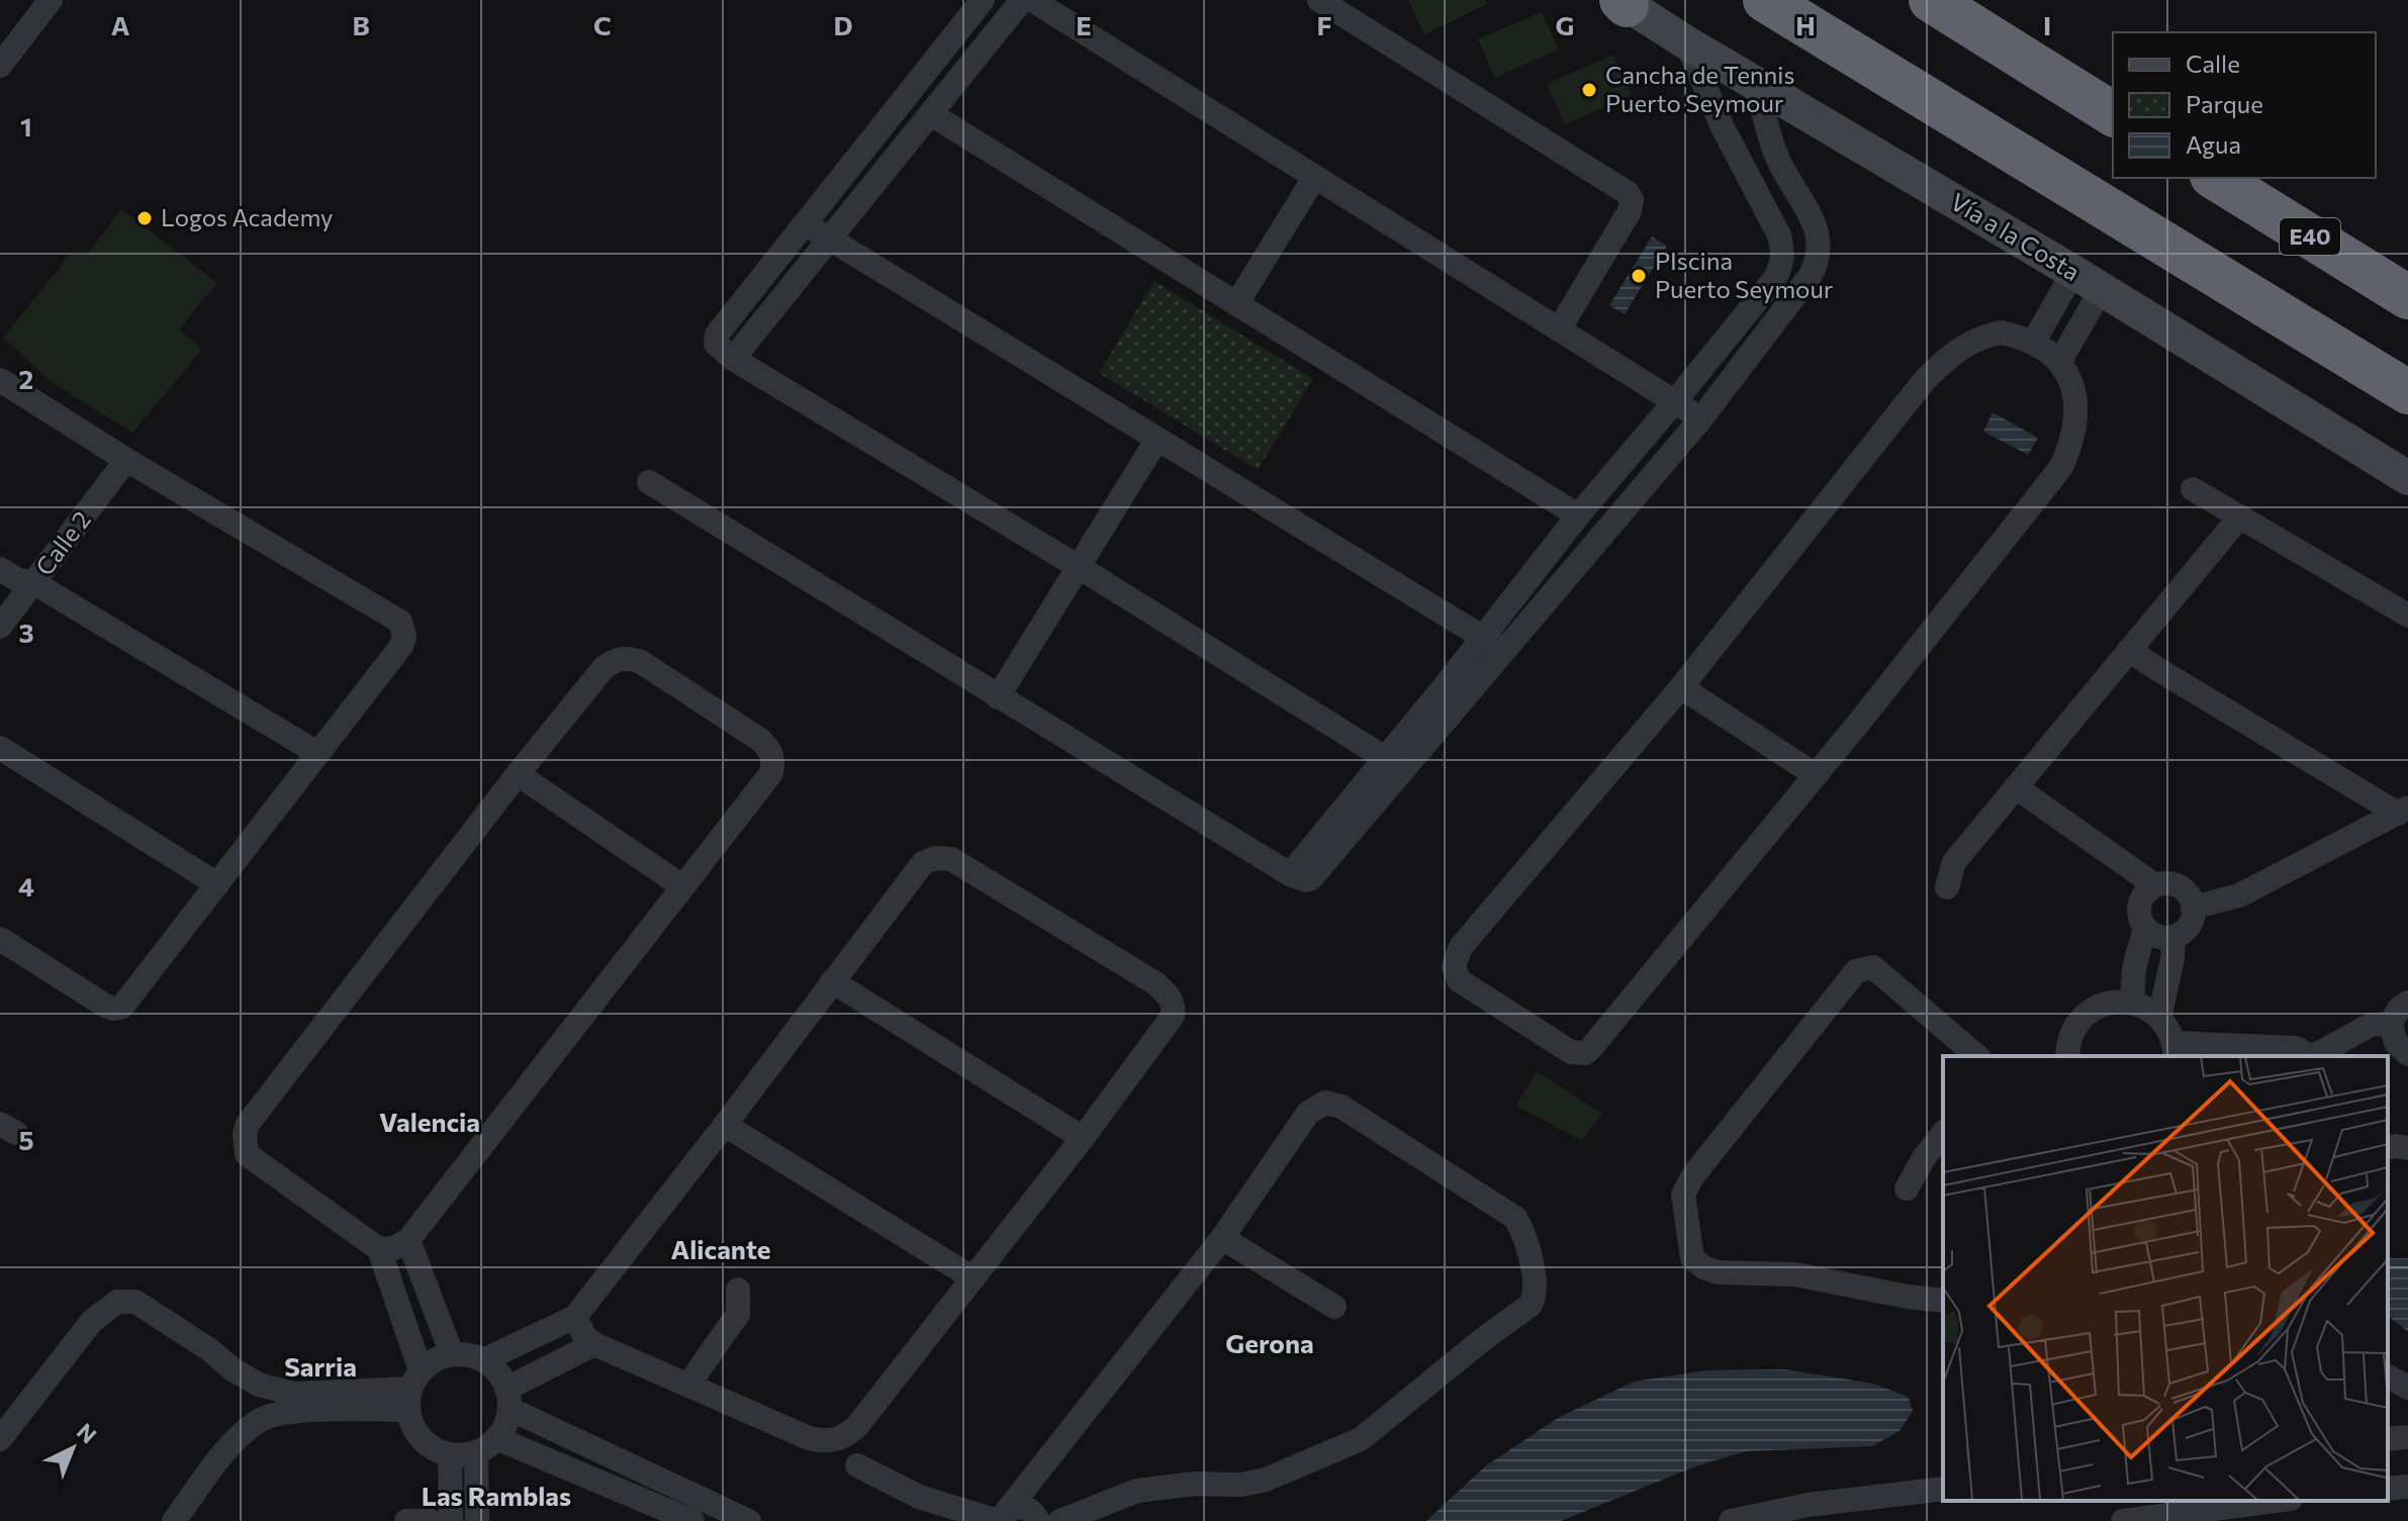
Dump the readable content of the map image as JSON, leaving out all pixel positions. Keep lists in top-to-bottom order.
{
  "streets": {
    "highway": ["E40"],
    "street": ["Vía a la Costa", "Calle 2"]
  },
  "districts": [
    "Valencia",
    "Alicante",
    "Gerona",
    "Sarria",
    "Las Ramblas"
  ],
  "places": ["Cancha de Tennis Puerto Seymour", "Logos Academy", "PIscina Puerto Seymour"],
  "legend": ["Calle", "Parque", "Agua"],
  "north": "top right",
  "grid": {
    "columns": [
      "A",
      "B",
      "C",
      "D",
      "E",
      "F",
      "G",
      "H",
      "I"
    ],
    "rows": [
      "1",
      "2",
      "3",
      "4",
      "5"
    ]
  }
}
